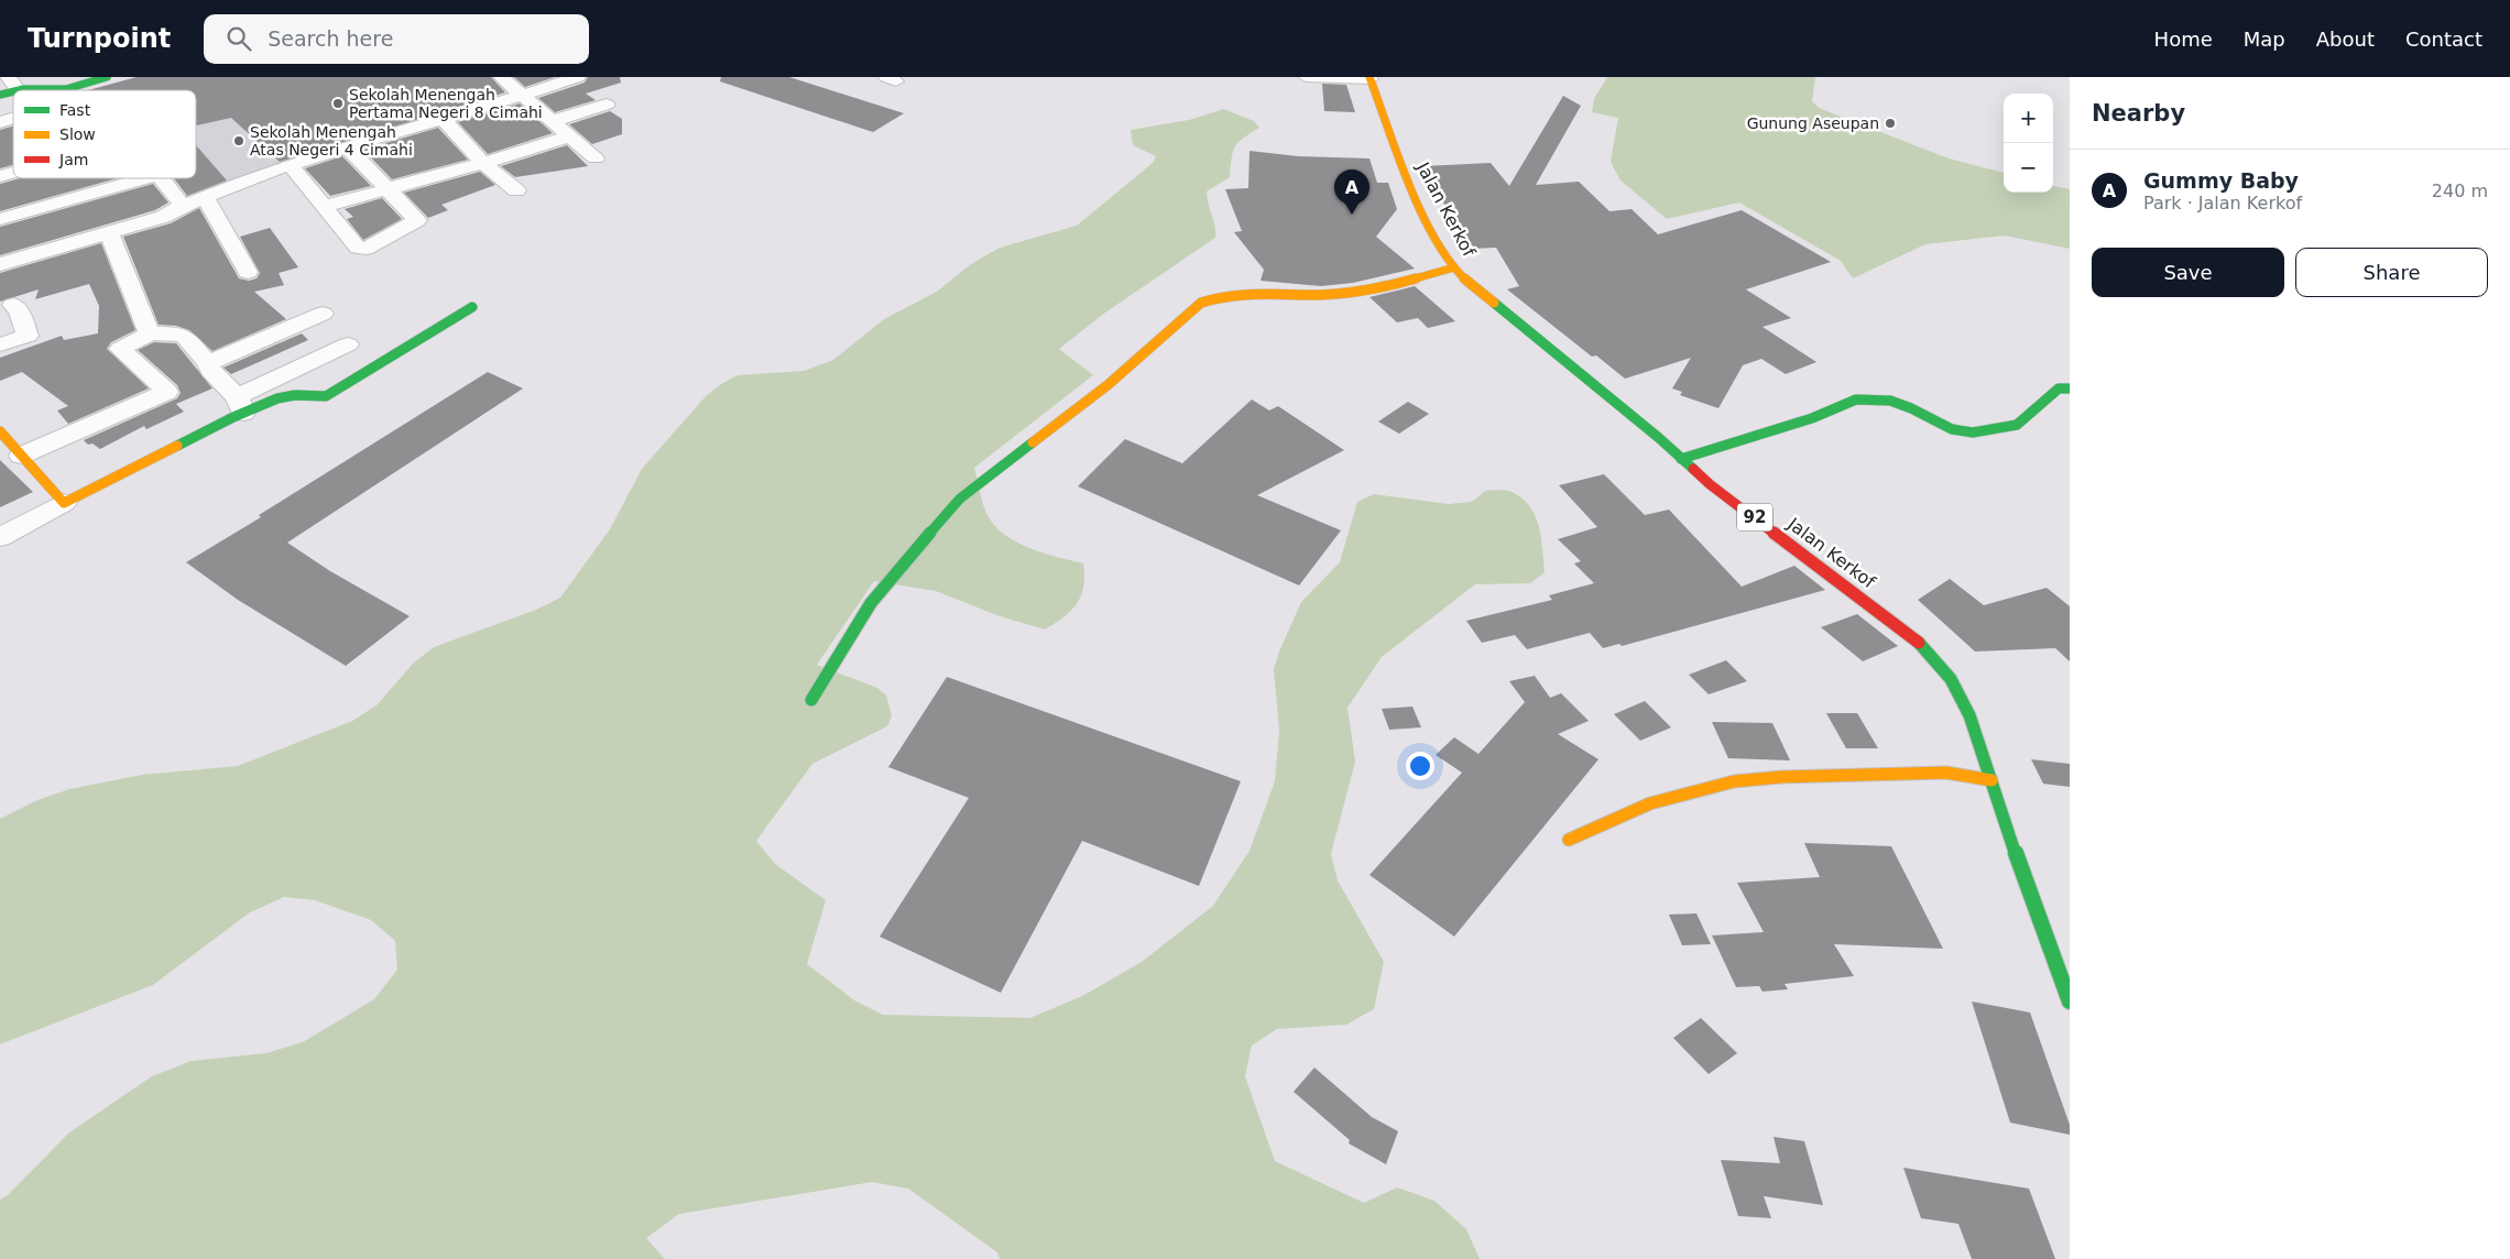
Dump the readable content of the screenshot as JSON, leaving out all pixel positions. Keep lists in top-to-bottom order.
{
  "streets": {
    "street": ["Jalan Kerkof", "92"]
  },
  "places": ["Sekolah Menengah Pertama Negeri 8 Cimahi", "Gunung Aseupan", "Sekolah Menengah Atas Negeri 4 Cimahi"],
  "legend": ["Fast", "Slow", "Jam"],
  "page": {
    "header": "Turnpoint",
    "search": "Search here",
    "nav": [
      "Home",
      "Map",
      "About",
      "Contact"
    ],
    "heading": "Nearby",
    "map_buttons": ["+", "−"],
    "list": [
      {
        "mark": "A",
        "name": "Gummy Baby",
        "note": "Park · Jalan Kerkof",
        "value": "240 m"
      }
    ],
    "pins": "A",
    "buttons": ["Save", "Share"]
  }
}
